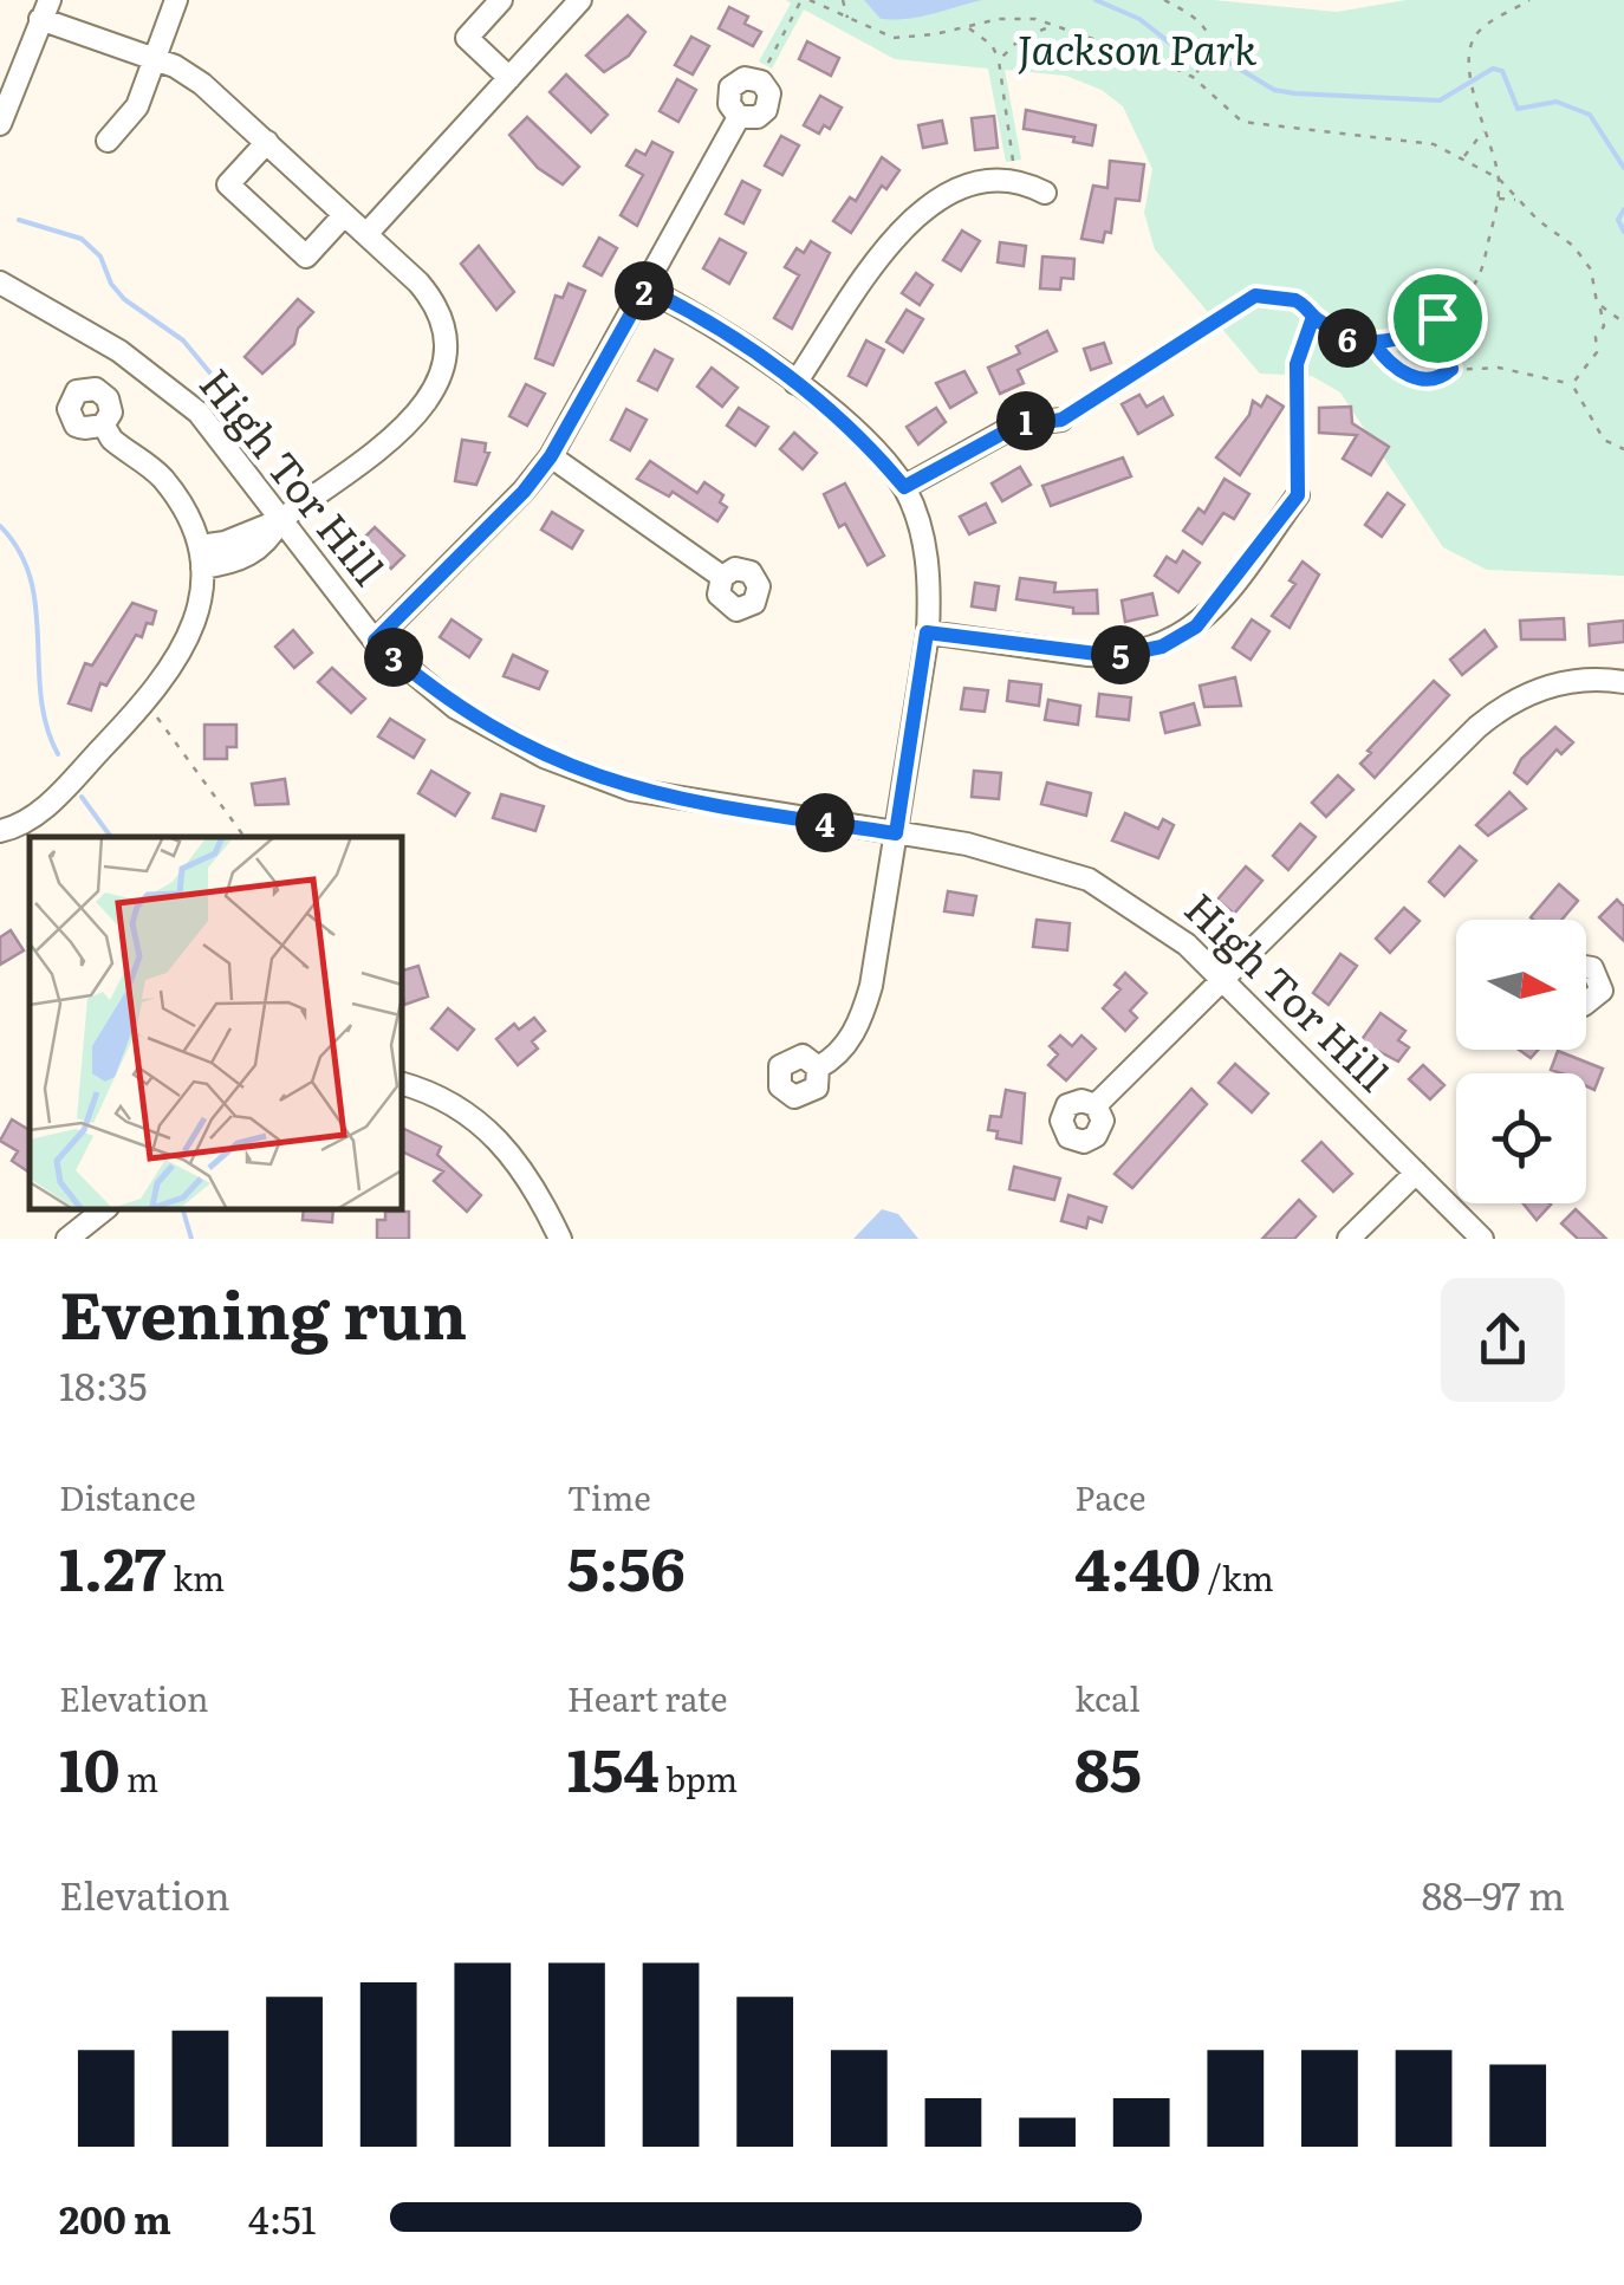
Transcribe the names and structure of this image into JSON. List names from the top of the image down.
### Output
{
  "streets": {
    "street": ["High Tor Hill"]
  },
  "parks": ["Jackson Park"],
  "north": "right",
  "page": {
    "pins": [
      "2",
      "6",
      "1",
      "5",
      "3",
      "4"
    ],
    "heading": ["Evening run", "18:35"],
    "stats": [
      ["Distance", "1.27 km"],
      ["Time", "5:56"],
      ["Pace", "4:40 /km"],
      ["Elevation", "10 m"],
      ["Heart rate", "154 bpm"],
      ["kcal", "85"]
    ],
    "chart": ["Elevation", "88–97 m"],
    "list": [
      {
        "name": "200 m",
        "note": "4:51"
      }
    ]
  }
}
